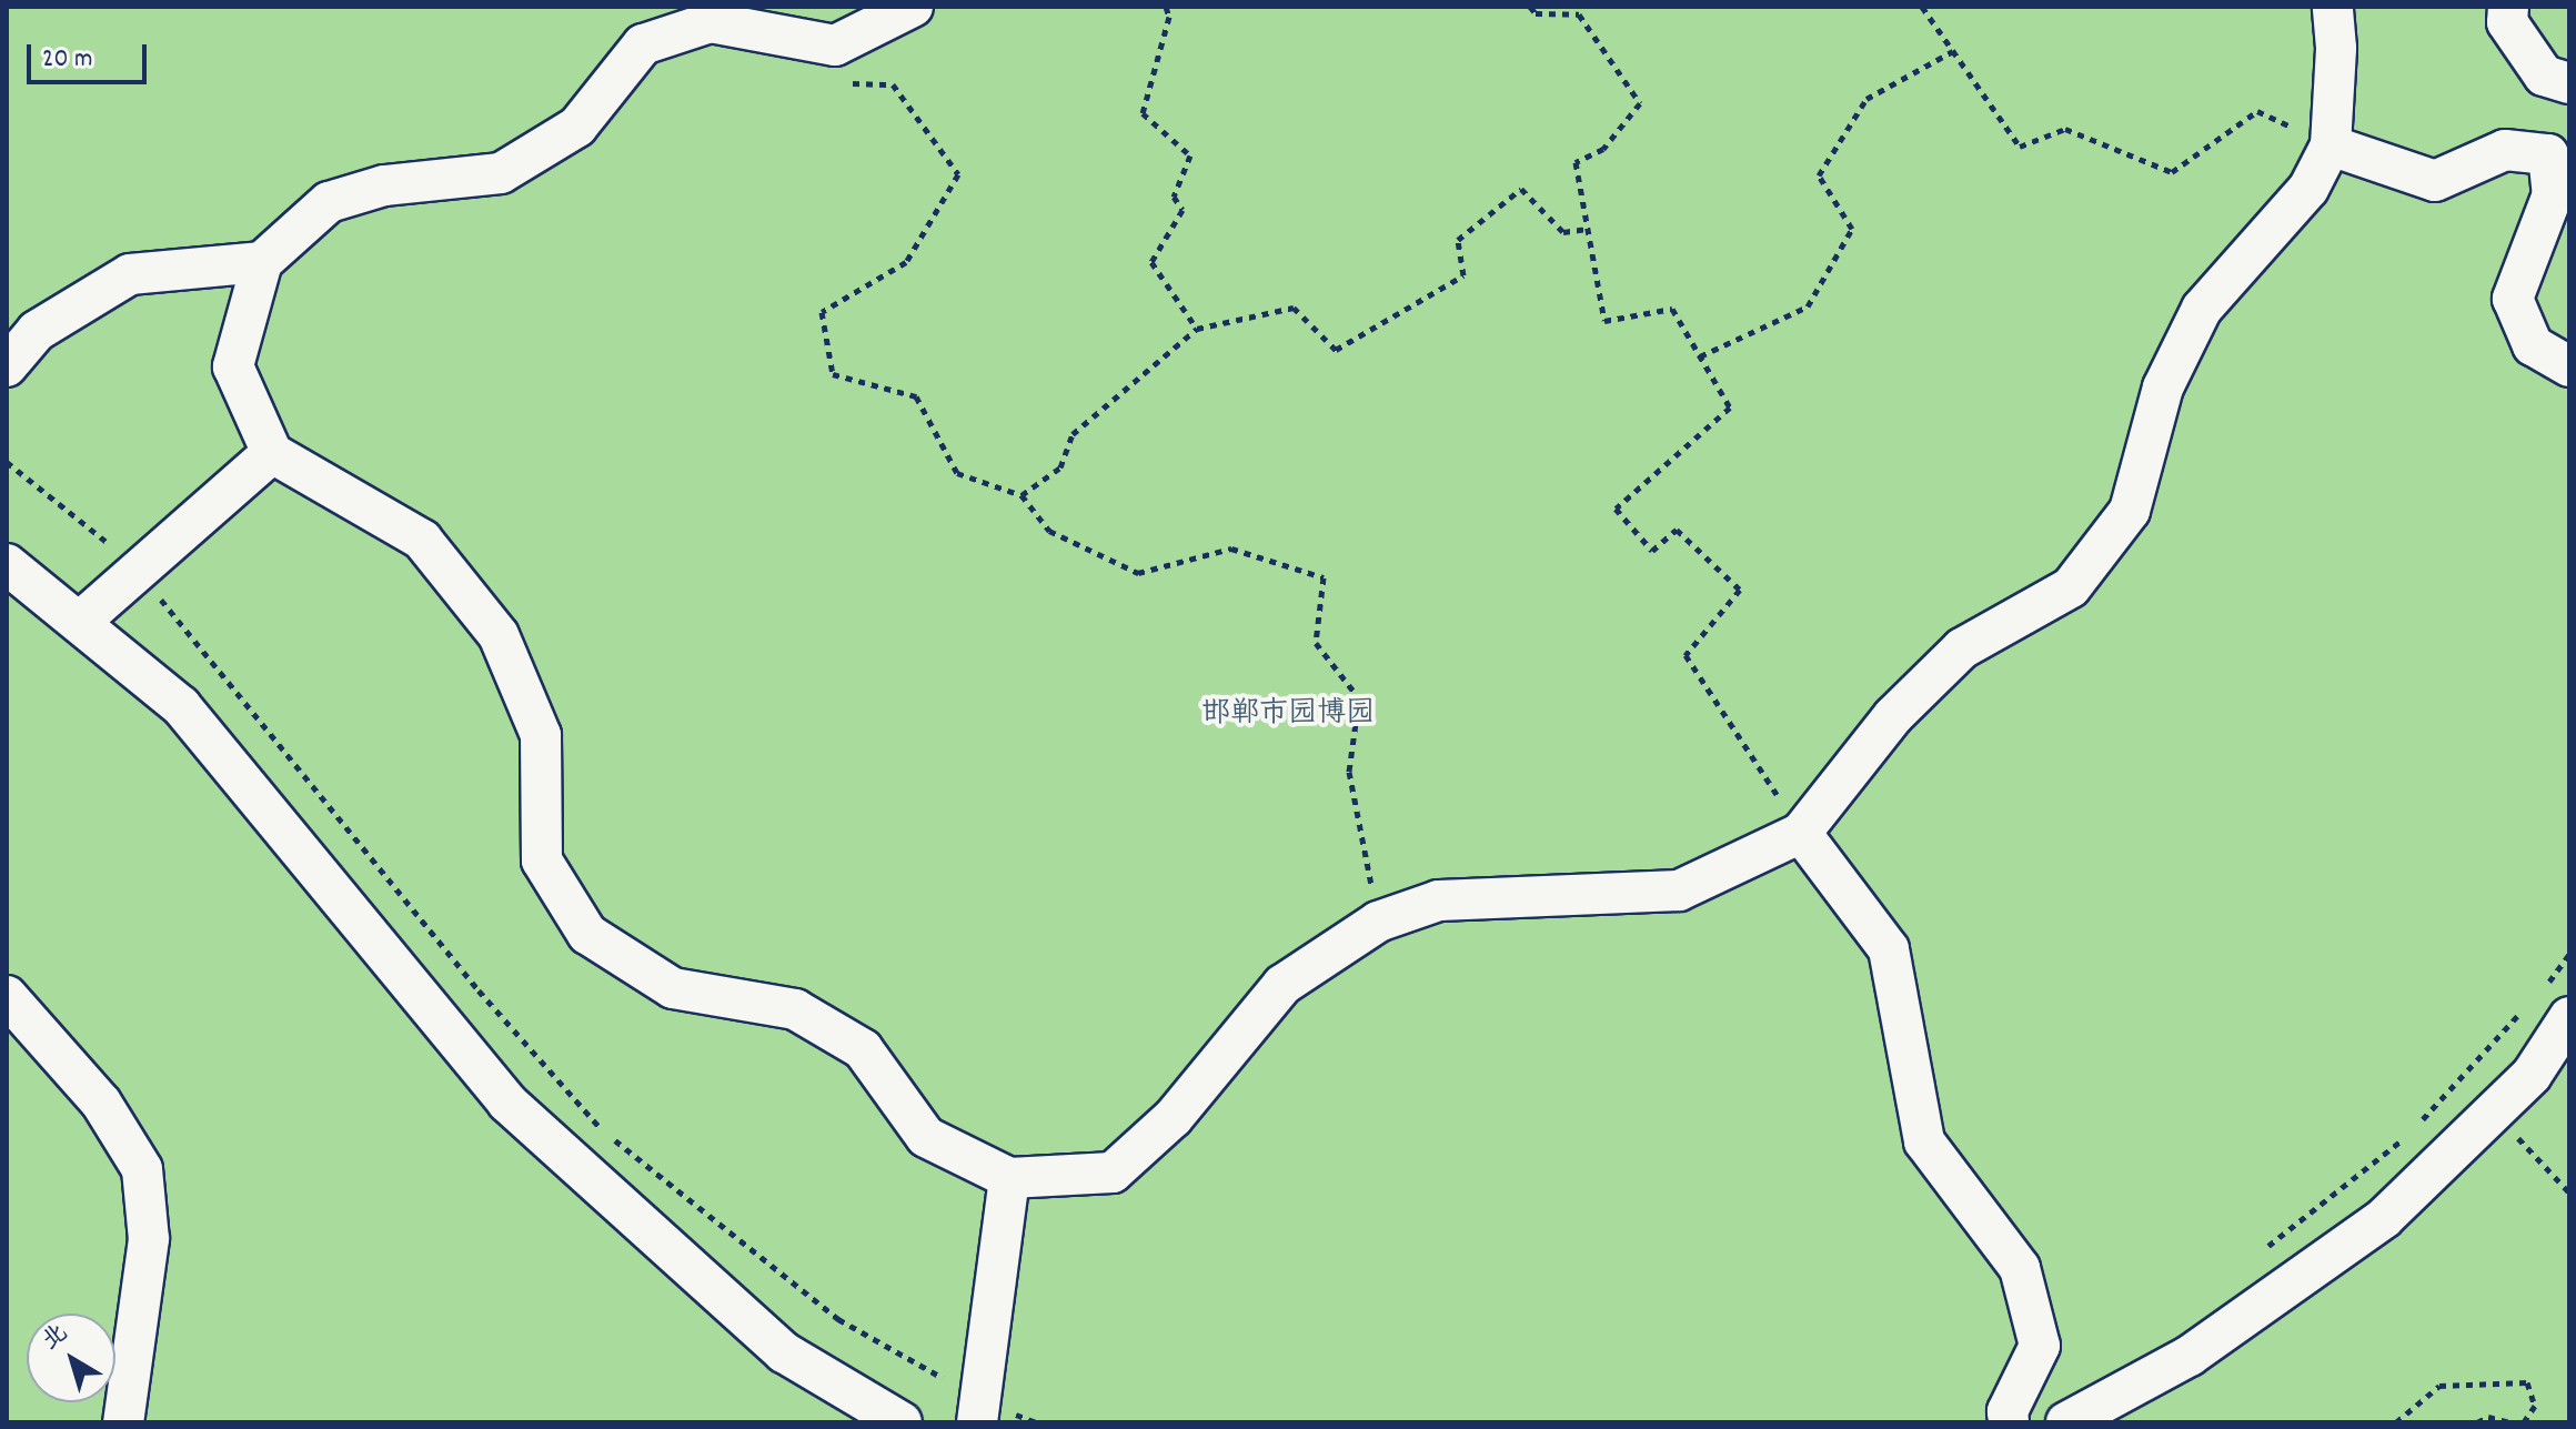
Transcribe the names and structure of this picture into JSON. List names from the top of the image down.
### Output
{
  "parks": ["邯郸市园博园"],
  "scale_bar": "20 m",
  "north": "top left"
}
